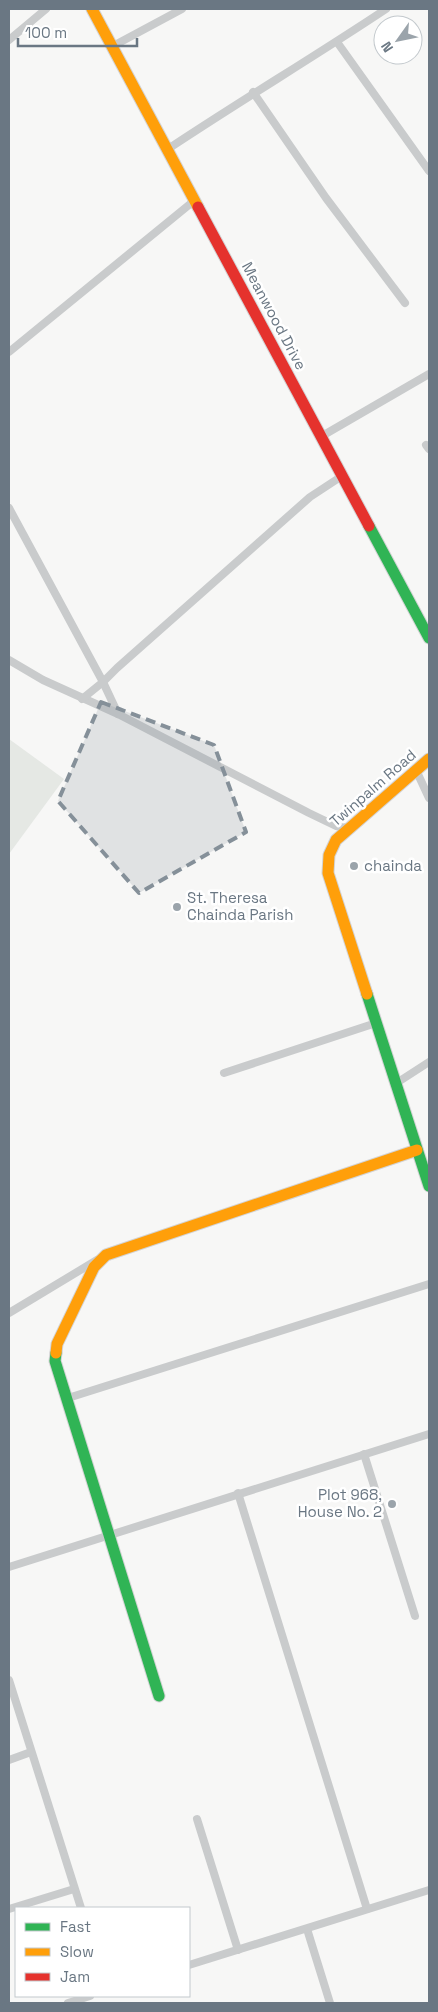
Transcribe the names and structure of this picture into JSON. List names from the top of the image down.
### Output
{
  "streets": {
    "street": ["Meanwood Drive", "Twinpalm Road"]
  },
  "places": ["chainda", "St. Theresa Chainda Parish", "Plot 968, House No. 2"],
  "legend": ["Fast", "Slow", "Jam"],
  "scale_bar": "100 m",
  "north": "bottom left"
}
